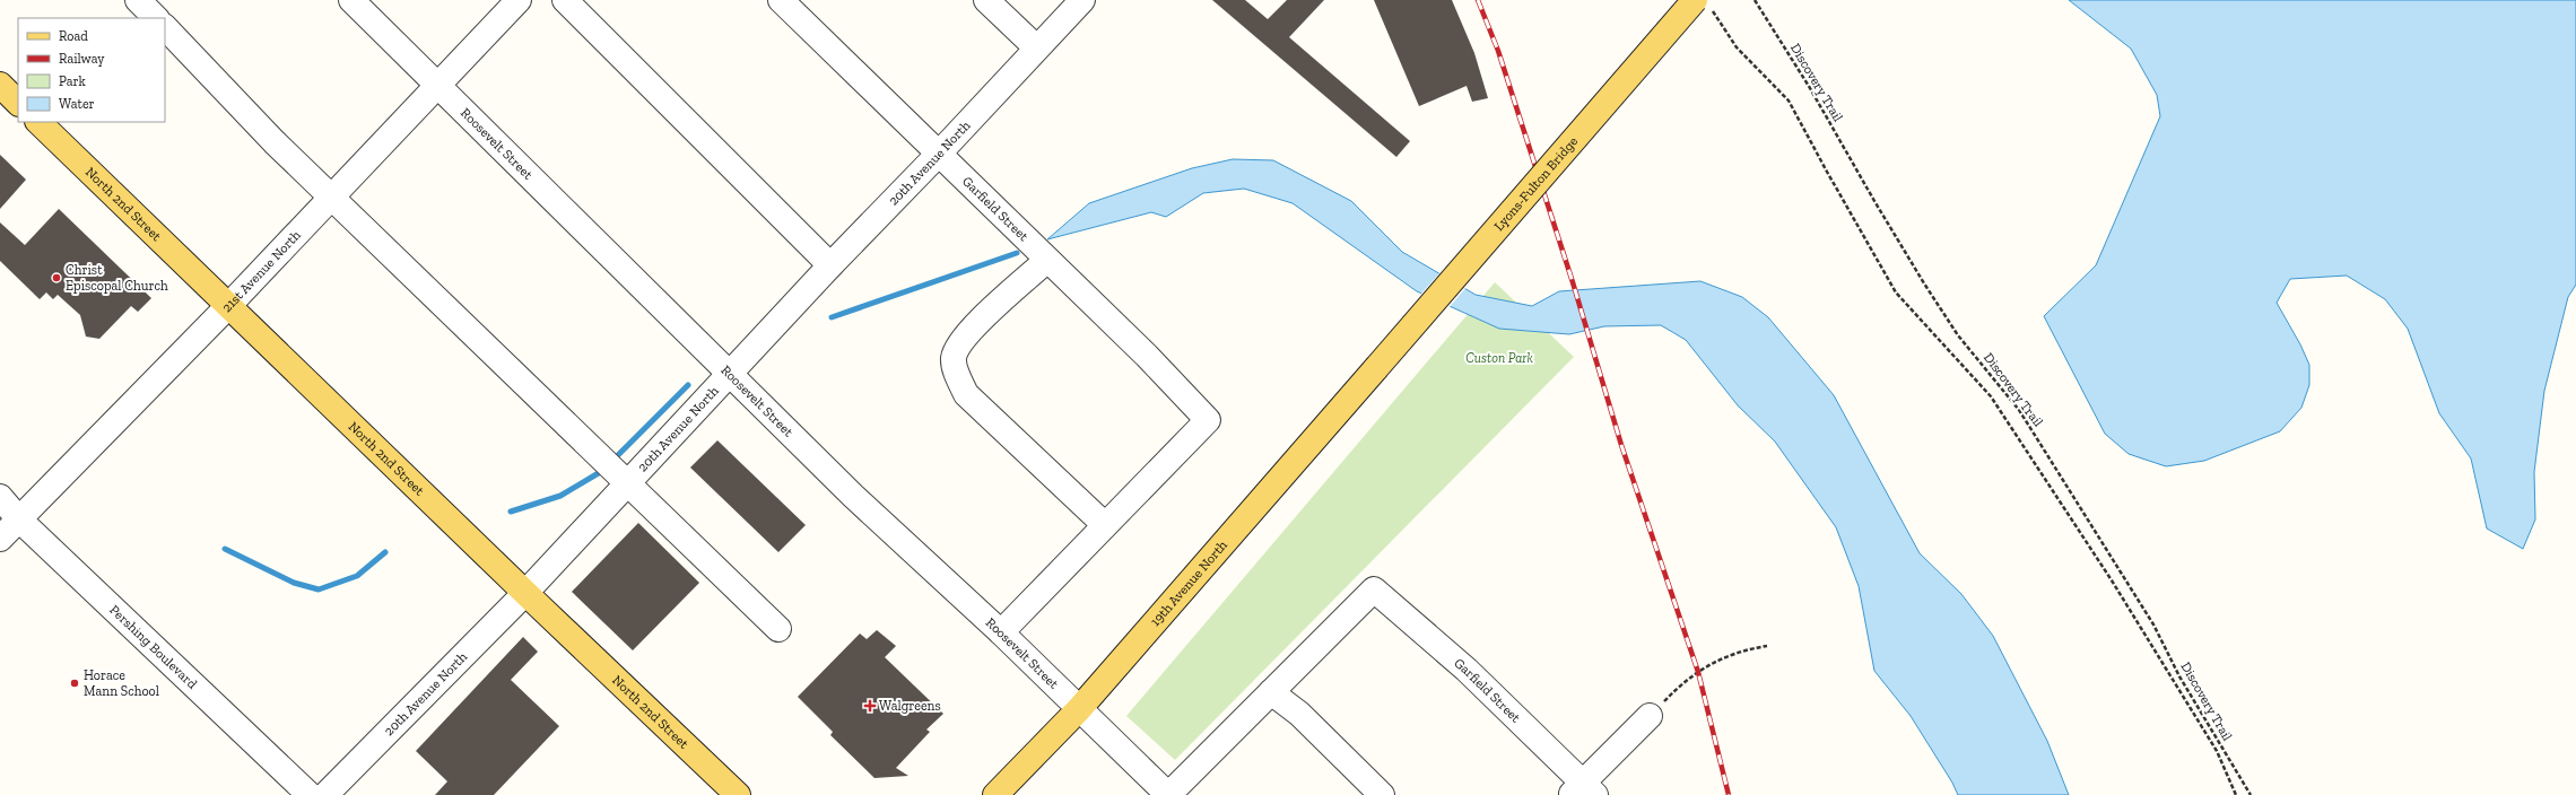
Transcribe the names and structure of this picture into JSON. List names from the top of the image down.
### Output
{
  "streets": {
    "main road": ["Lyons-Fulton Bridge", "North 2nd Street", "19th Avenue North"],
    "street": [
      "Roosevelt Street",
      "20th Avenue North",
      "Garfield Street",
      "21st Avenue North",
      "Pershing Boulevard"
    ],
    "path": ["Discovery Trail"]
  },
  "crossings": [
    ["Roosevelt Street", "20th Avenue North"],
    ["Roosevelt Street", "21st Avenue North"],
    ["Roosevelt Street", "19th Avenue North"],
    ["20th Avenue North", "North 2nd Street"],
    ["20th Avenue North", "Garfield Street"],
    ["Lyons-Fulton Bridge", "19th Avenue North"],
    ["North 2nd Street", "21st Avenue North"],
    ["21st Avenue North", "Pershing Boulevard"]
  ],
  "parks": ["Custon Park"],
  "places": {
    "other": ["Christ Episcopal Church", "Horace Mann School"],
    "health": ["Walgreens"]
  },
  "legend": [
    "Road",
    "Railway",
    "Park",
    "Water"
  ]
}
